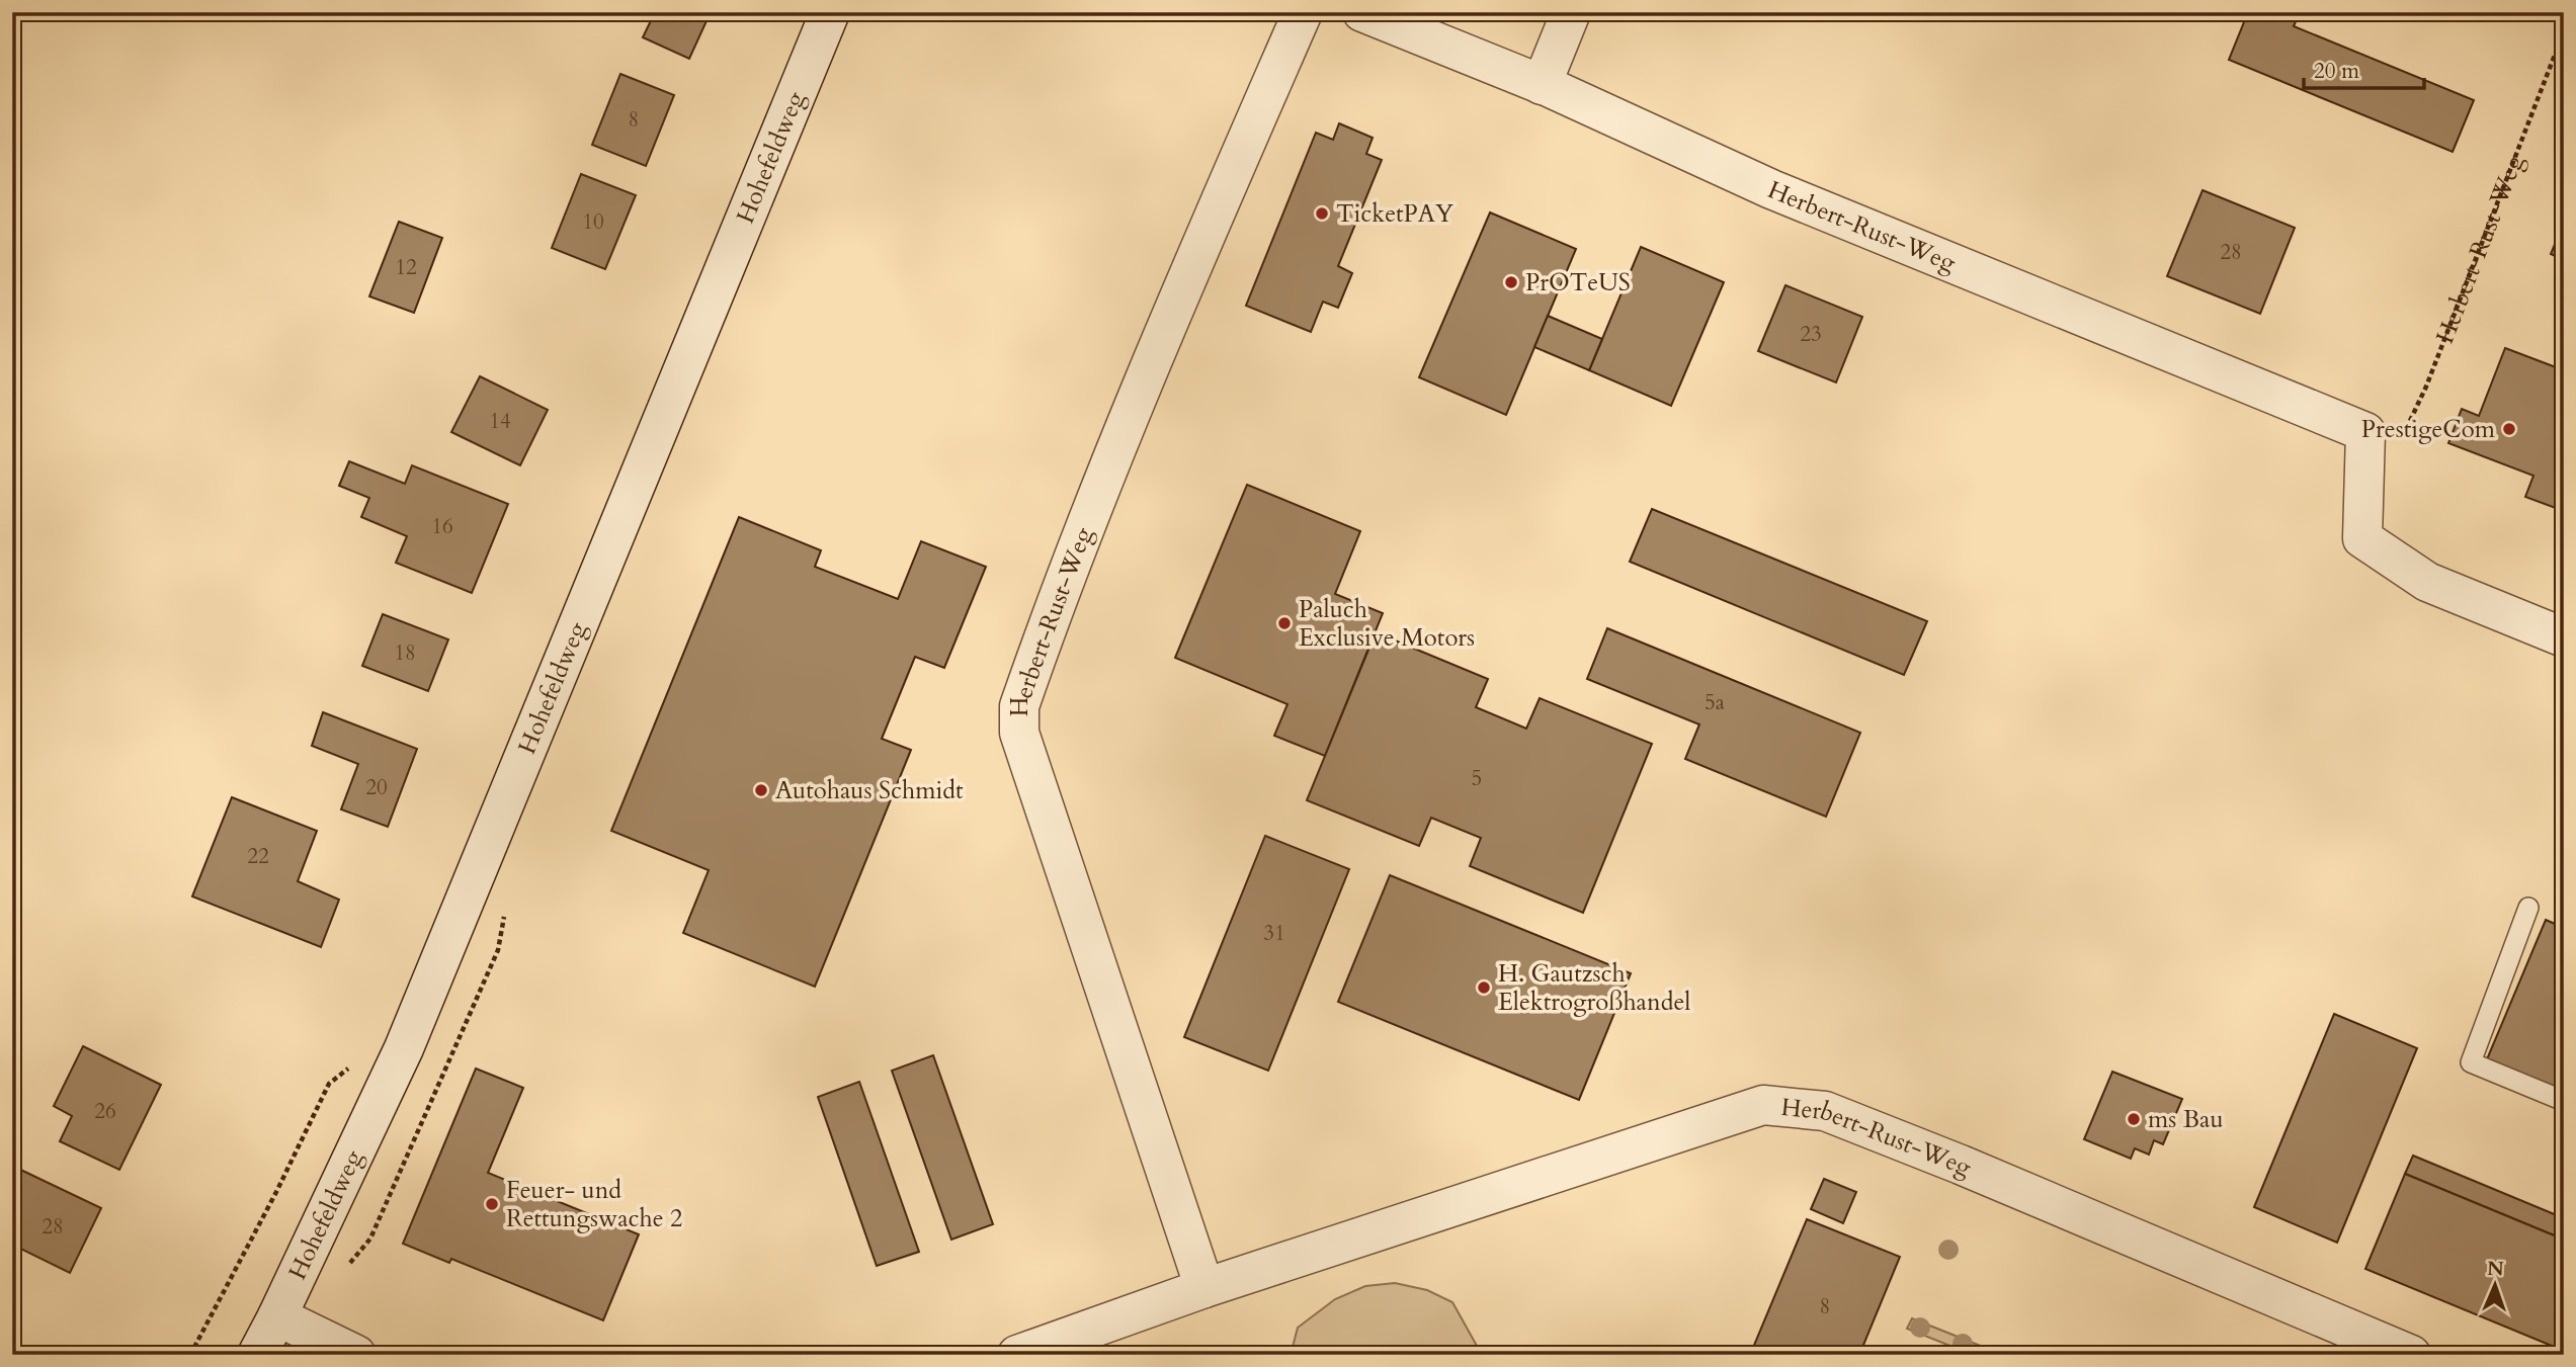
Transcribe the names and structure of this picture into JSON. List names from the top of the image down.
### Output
{
  "streets": {
    "street": ["Hohefeldweg", "Herbert-Rust-Weg"]
  },
  "places": [
    "TicketPAY",
    "PrOTeUS",
    "PrestigeCom",
    "Paluch Exclusive Motors",
    "Autohaus Schmidt",
    "H. Gautzsch Elektrogroßhandel",
    "ms Bau",
    "Feuer- und Rettungswache 2"
  ],
  "house_numbers": [
    "8",
    "10",
    "28",
    "12",
    "23",
    "14",
    "16",
    "18",
    "5a",
    "5",
    "20",
    "22",
    "31",
    "26",
    "28",
    "8"
  ],
  "scale_bar": "20 m",
  "north": "top"
}
